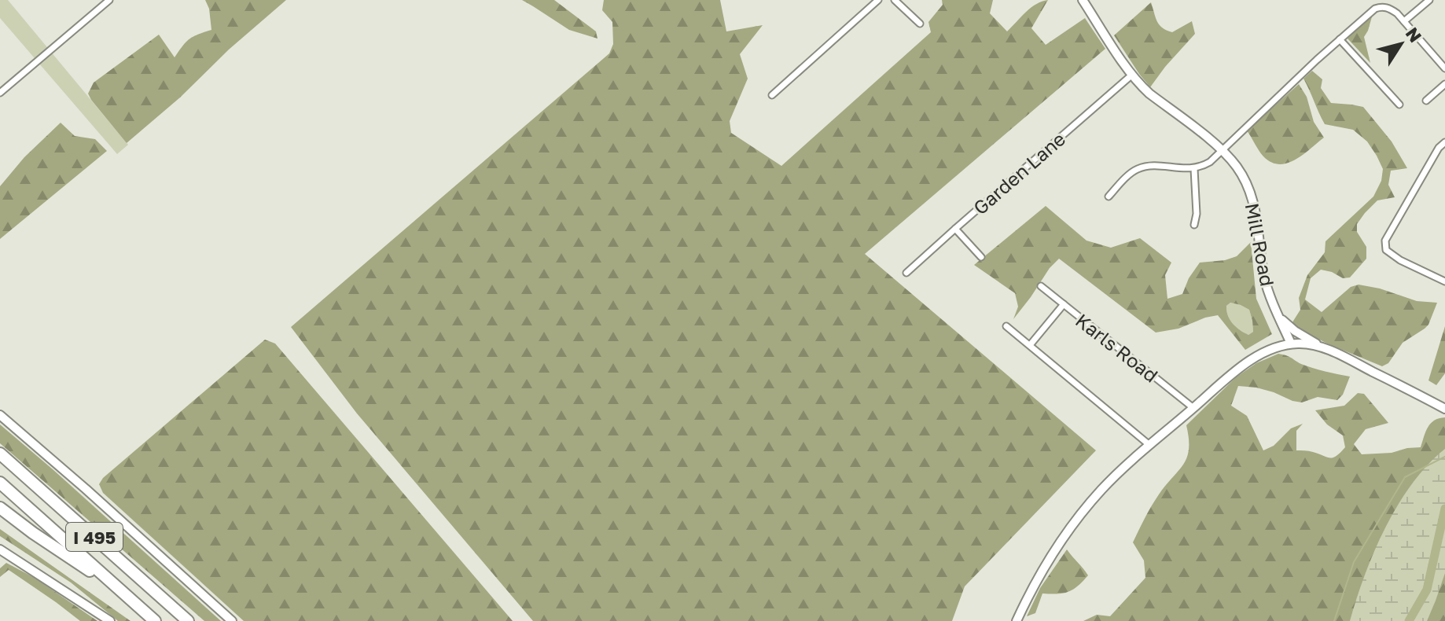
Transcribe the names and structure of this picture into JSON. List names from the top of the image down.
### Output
{
  "streets": {
    "highway": ["I 495"],
    "main road": ["Mill Road"],
    "street": ["Garden Lane", "Karls Road"]
  },
  "crossings": [
    ["Garden Lane", "Mill Road"]
  ],
  "north": "top right"
}
